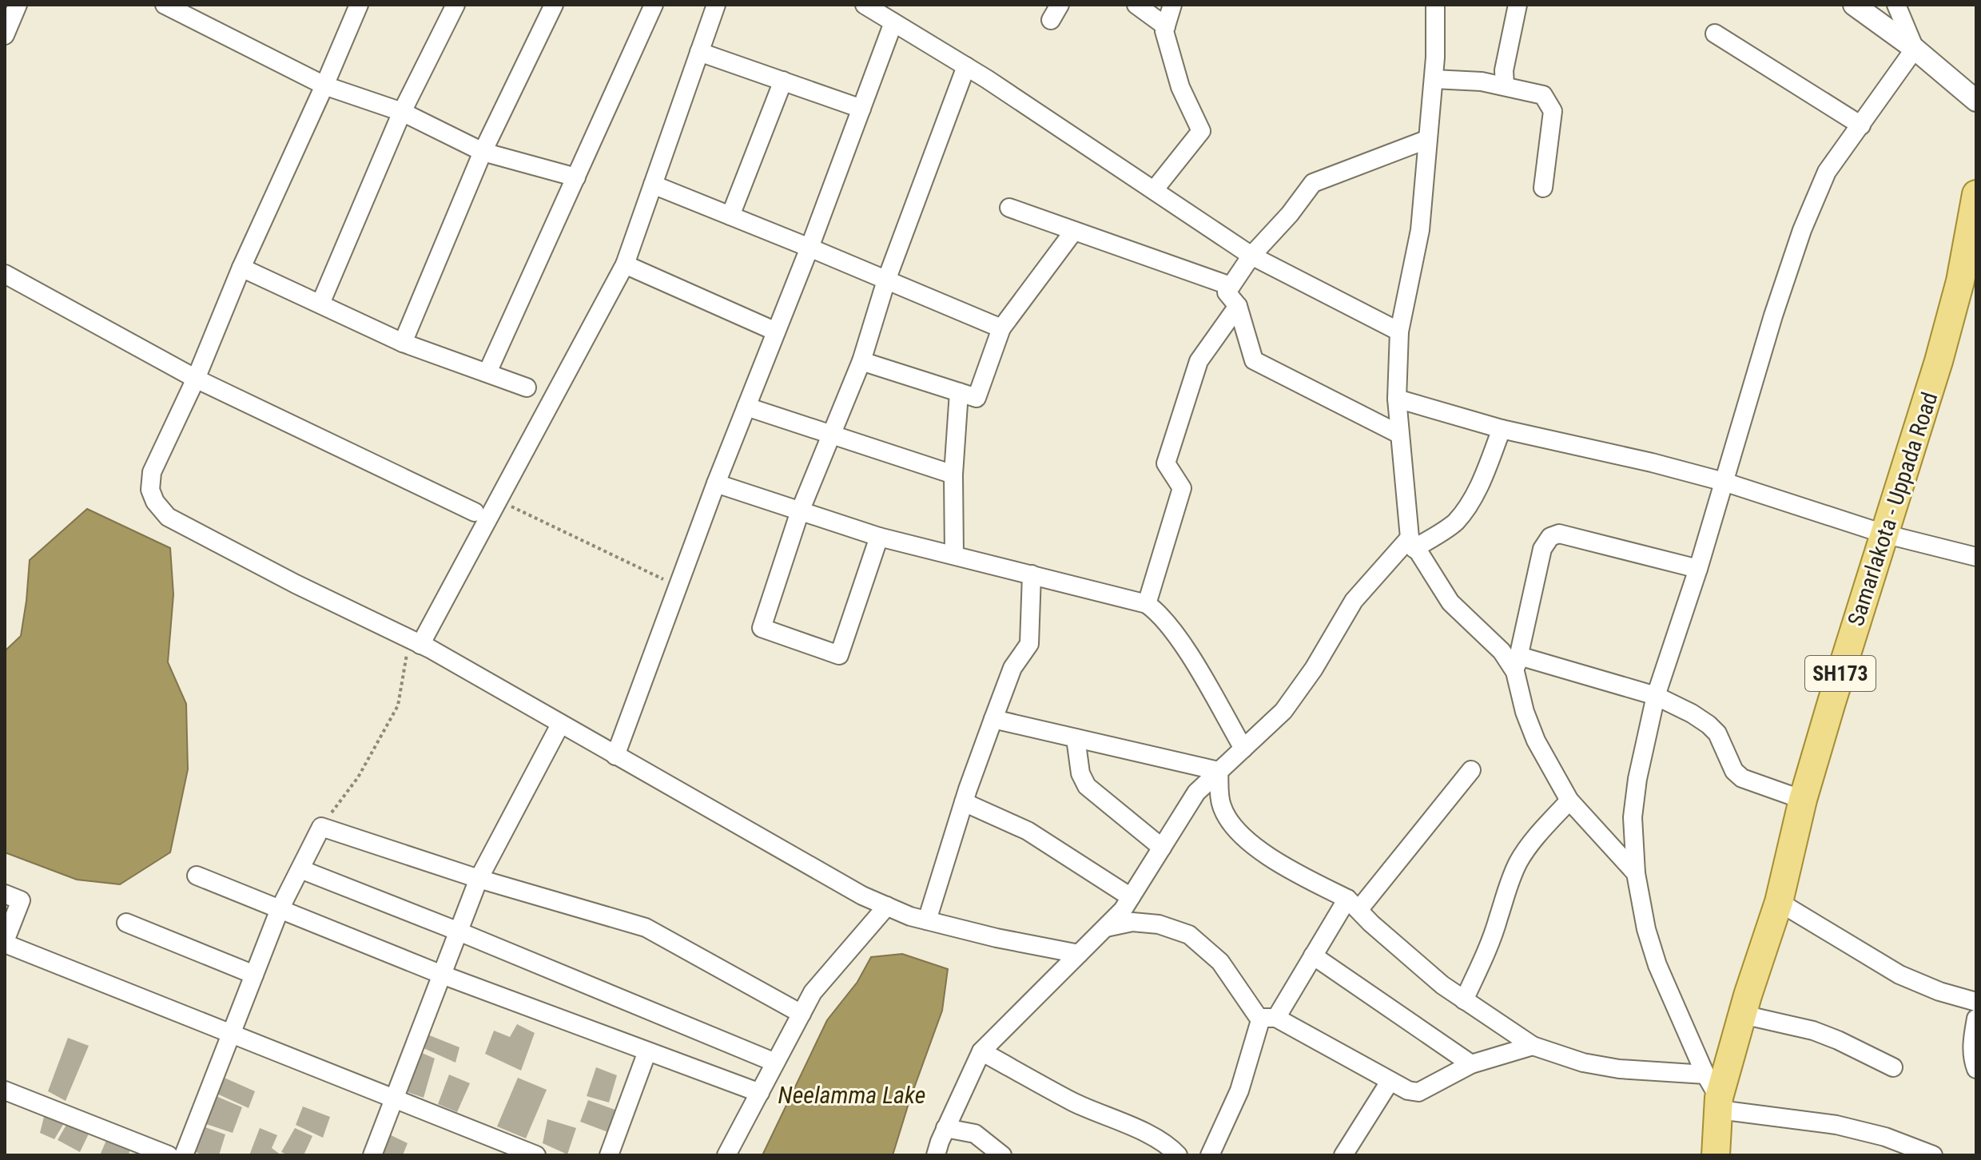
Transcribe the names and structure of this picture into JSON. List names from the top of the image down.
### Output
{
  "streets": {
    "main road": ["Samarlakota - Uppada Road", "SH173"]
  },
  "water": ["Neelamma Lake"]
}
